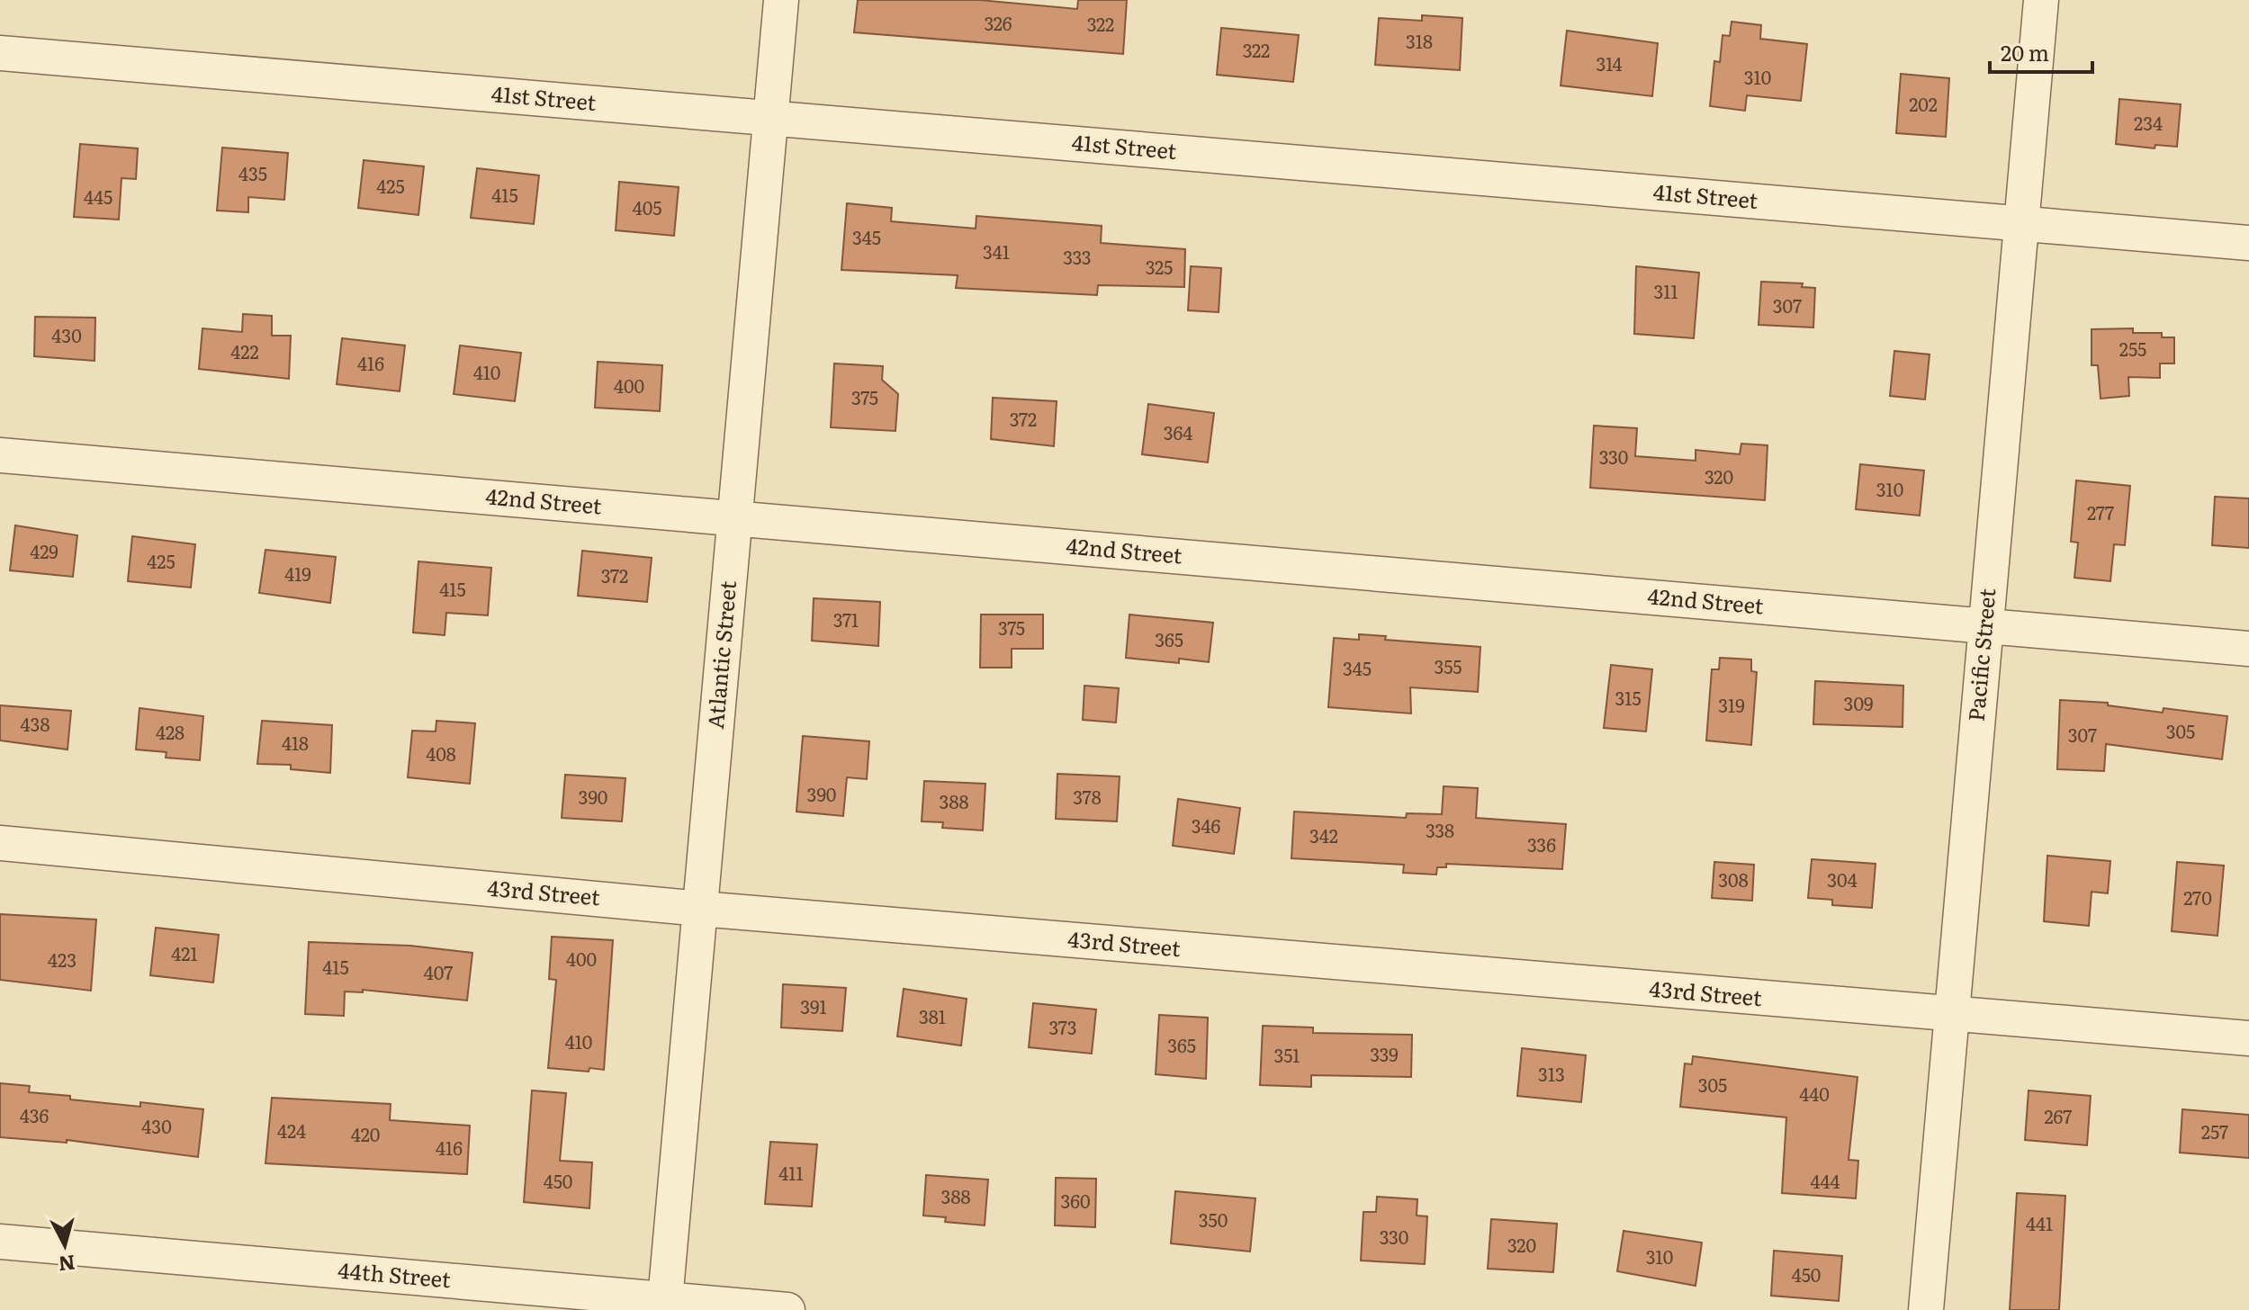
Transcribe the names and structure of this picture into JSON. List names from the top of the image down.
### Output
{
  "streets": {
    "street": [
      "41st Street",
      "42nd Street",
      "Atlantic Street",
      "Pacific Street",
      "43rd Street",
      "44th Street"
    ]
  },
  "crossings": [
    ["41st Street", "Atlantic Street"],
    ["41st Street", "Pacific Street"],
    ["42nd Street", "Atlantic Street"],
    ["42nd Street", "Pacific Street"],
    ["Atlantic Street", "43rd Street"],
    ["Atlantic Street", "44th Street"],
    ["Pacific Street", "43rd Street"]
  ],
  "house_numbers": [
    "326",
    "322",
    "318",
    "322",
    "314",
    "310",
    "202",
    "234",
    "435",
    "425",
    "415",
    "445",
    "405",
    "345",
    "341",
    "333",
    "325",
    "311",
    "307",
    "430",
    "255",
    "422",
    "416",
    "410",
    "400",
    "375",
    "372",
    "364",
    "330",
    "320",
    "310",
    "277",
    "429",
    "425",
    "419",
    "372",
    "415",
    "371",
    "375",
    "365",
    "355",
    "345",
    "315",
    "309",
    "319",
    "438",
    "305",
    "428",
    "307",
    "418",
    "408",
    "390",
    "390",
    "378",
    "388",
    "346",
    "338",
    "342",
    "336",
    "308",
    "304",
    "270",
    "421",
    "400",
    "423",
    "415",
    "407",
    "391",
    "381",
    "373",
    "410",
    "365",
    "339",
    "351",
    "313",
    "305",
    "440",
    "436",
    "267",
    "430",
    "424",
    "257",
    "420",
    "416",
    "411",
    "450",
    "444",
    "388",
    "360",
    "350",
    "441",
    "330",
    "320",
    "310",
    "450"
  ],
  "scale_bar": "20 m",
  "north": "bottom"
}
